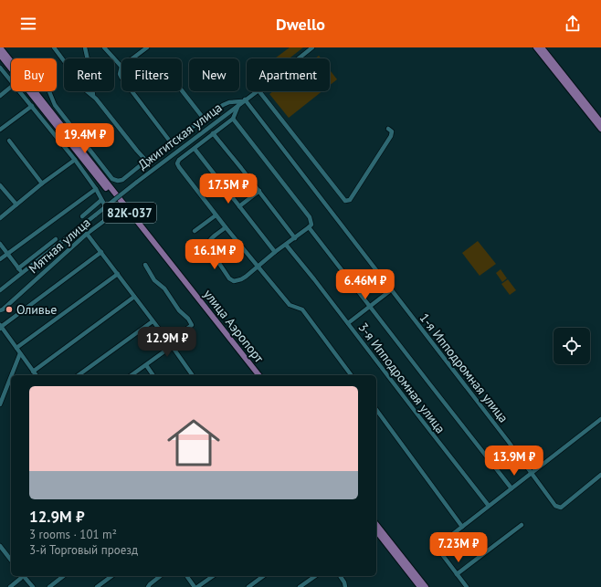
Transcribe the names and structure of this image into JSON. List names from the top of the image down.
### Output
{
  "streets": {
    "main road": ["82К-037", "улица Аэропорт"],
    "street": [
      "Джигитская улица",
      "Мятная улица",
      "1-я Ипподромная улица",
      "3-я Ипподромная улица"
    ]
  },
  "crossings": [
    ["Джигитская улица", "1-я Ипподромная улица"]
  ],
  "places": ["Оливье"],
  "page": {
    "header": "Dwello",
    "chip": [
      "Buy",
      "Rent",
      "Filters",
      "New",
      "Apartment"
    ],
    "price": [
      "19.4M ₽",
      "17.5M ₽",
      "16.1M ₽",
      "6.46M ₽",
      "12.9M ₽",
      "13.9M ₽",
      "7.23M ₽"
    ],
    "list": [
      {
        "name": "12.9M ₽",
        "note": "3 rooms · 101 m² · 3-й Торговый проезд"
      }
    ]
  }
}
